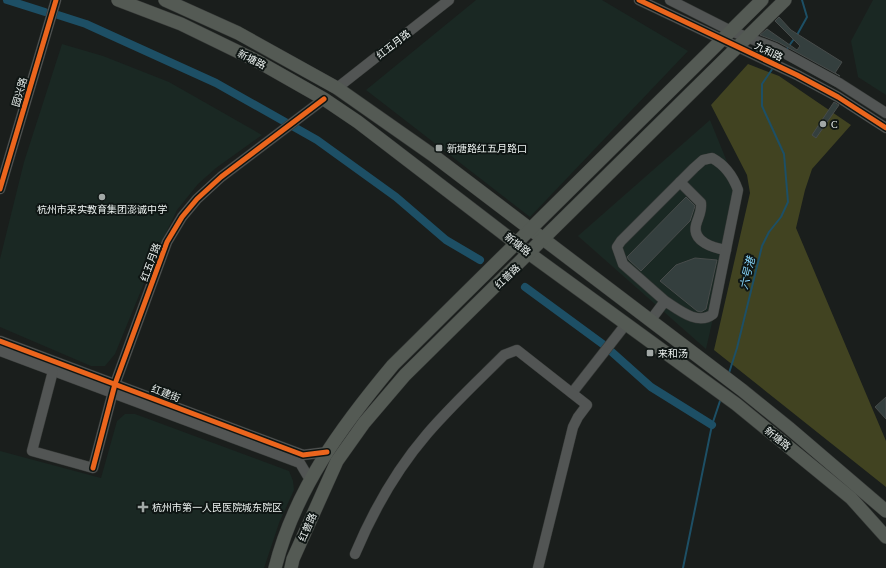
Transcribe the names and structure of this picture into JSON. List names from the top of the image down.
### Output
{
  "streets": {
    "main road": ["新塘路", "红普路"],
    "street": [
      "红五月路",
      "九和路",
      "园兴路",
      "红建街"
    ]
  },
  "crossings": [
    ["红五月路", "新塘路"],
    ["红五月路", "红建街"],
    ["九和路", "红普路"],
    ["新塘路", "红普路"],
    ["红普路", "红建街"]
  ],
  "water": ["六号港"],
  "places": {
    "other": ["C", "杭州市采实教育集团澎诚中学"],
    "transit": ["新塘路红五月路口", "来和汤"],
    "health": ["杭州市第一人民医院城东院区"]
  }
}
